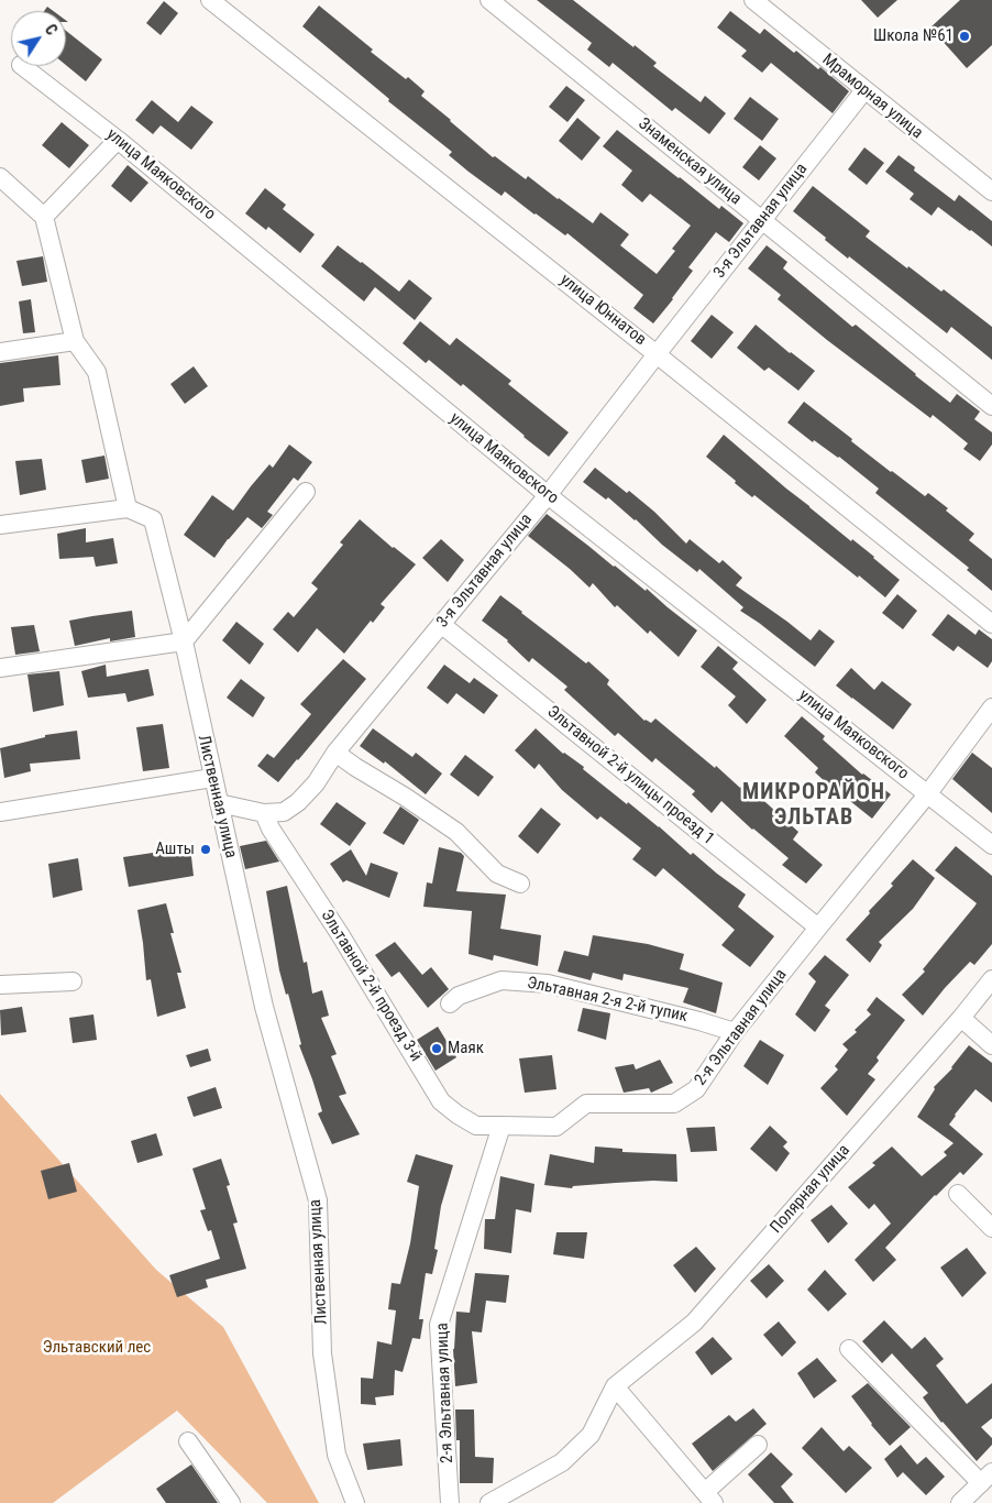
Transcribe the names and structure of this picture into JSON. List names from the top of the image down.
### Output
{
  "streets": {
    "street": [
      "Мраморная улица",
      "Знаменская улица",
      "улица Маяковского",
      "3-я Эльтавная улица",
      "улица Юннатов",
      "Эльтавной 2-й улицы проезд 1",
      "Лиственная улица",
      "Эльтавной 2-й проезд 3-й",
      "Эльтавная 2-я 2-й тупик",
      "2-я Эльтавная улица",
      "Полярная улица"
    ]
  },
  "crossings": [
    ["Мраморная улица", "3-я Эльтавная улица"],
    ["Знаменская улица", "3-я Эльтавная улица"],
    ["улица Маяковского", "3-я Эльтавная улица"],
    ["улица Маяковского", "2-я Эльтавная улица"],
    ["3-я Эльтавная улица", "улица Юннатов"],
    ["3-я Эльтавная улица", "Эльтавной 2-й улицы проезд 1"],
    ["3-я Эльтавная улица", "Лиственная улица"],
    ["3-я Эльтавная улица", "Эльтавной 2-й проезд 3-й"],
    ["Эльтавной 2-й улицы проезд 1", "2-я Эльтавная улица"],
    ["Эльтавной 2-й проезд 3-й", "2-я Эльтавная улица"],
    ["Эльтавная 2-я 2-й тупик", "2-я Эльтавная улица"]
  ],
  "districts": ["МИКРОРАЙОН ЭЛЬТАВ"],
  "parks": ["Эльтавский лес"],
  "places": ["Школа №61", "Ашты", "Маяк"],
  "north": "top right"
}
